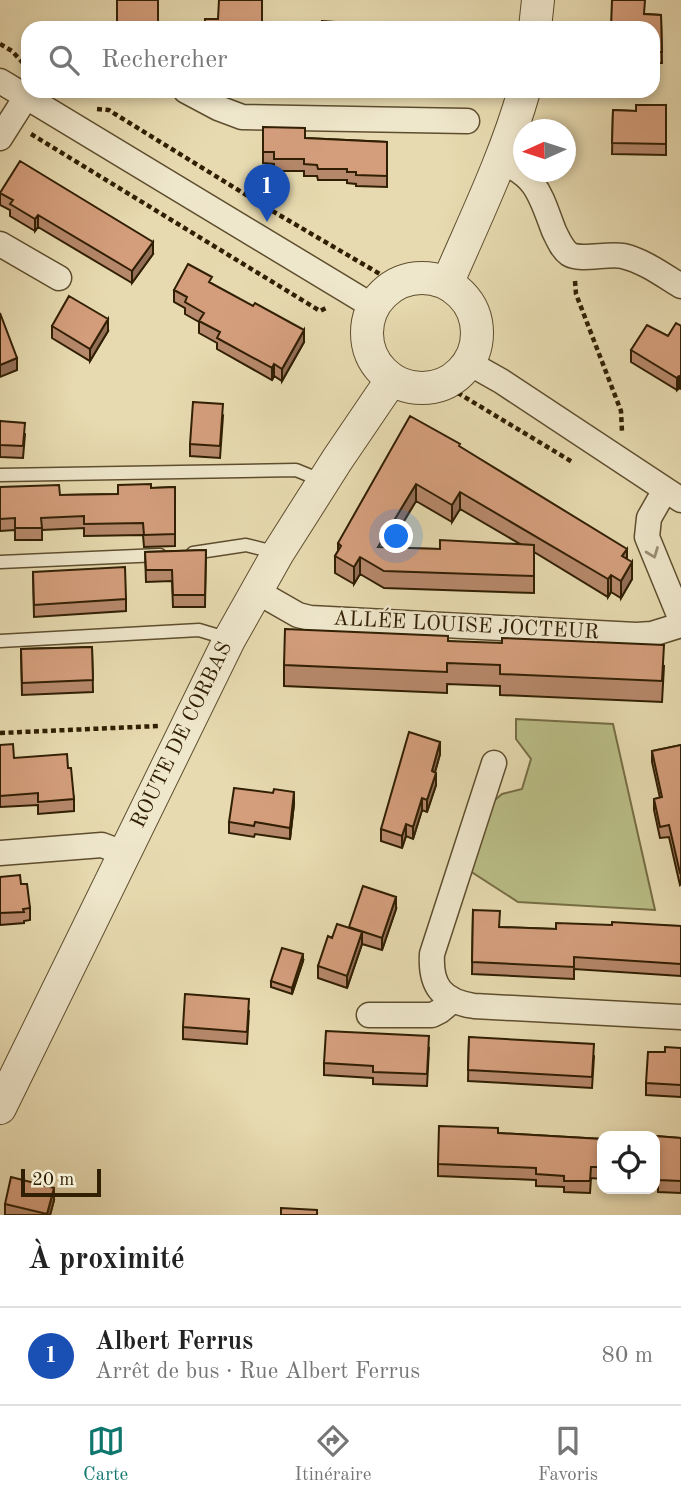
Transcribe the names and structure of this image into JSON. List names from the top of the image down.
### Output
{
  "streets": {
    "street": ["ALLÉE LOUISE JOCTEUR", "ROUTE DE CORBAS"]
  },
  "crossings": [
    ["ALLÉE LOUISE JOCTEUR", "ROUTE DE CORBAS"]
  ],
  "scale_bar": "20 m",
  "north": "left",
  "page": {
    "search": "Rechercher",
    "pins": "1",
    "scale": "20 m",
    "heading": "À proximité",
    "list": [
      {
        "mark": "1",
        "name": "Albert Ferrus",
        "note": "Arrêt de bus · Rue Albert Ferrus",
        "value": "80 m"
      }
    ],
    "nav": ["Carte", "Itinéraire", "Favoris"]
  }
}
